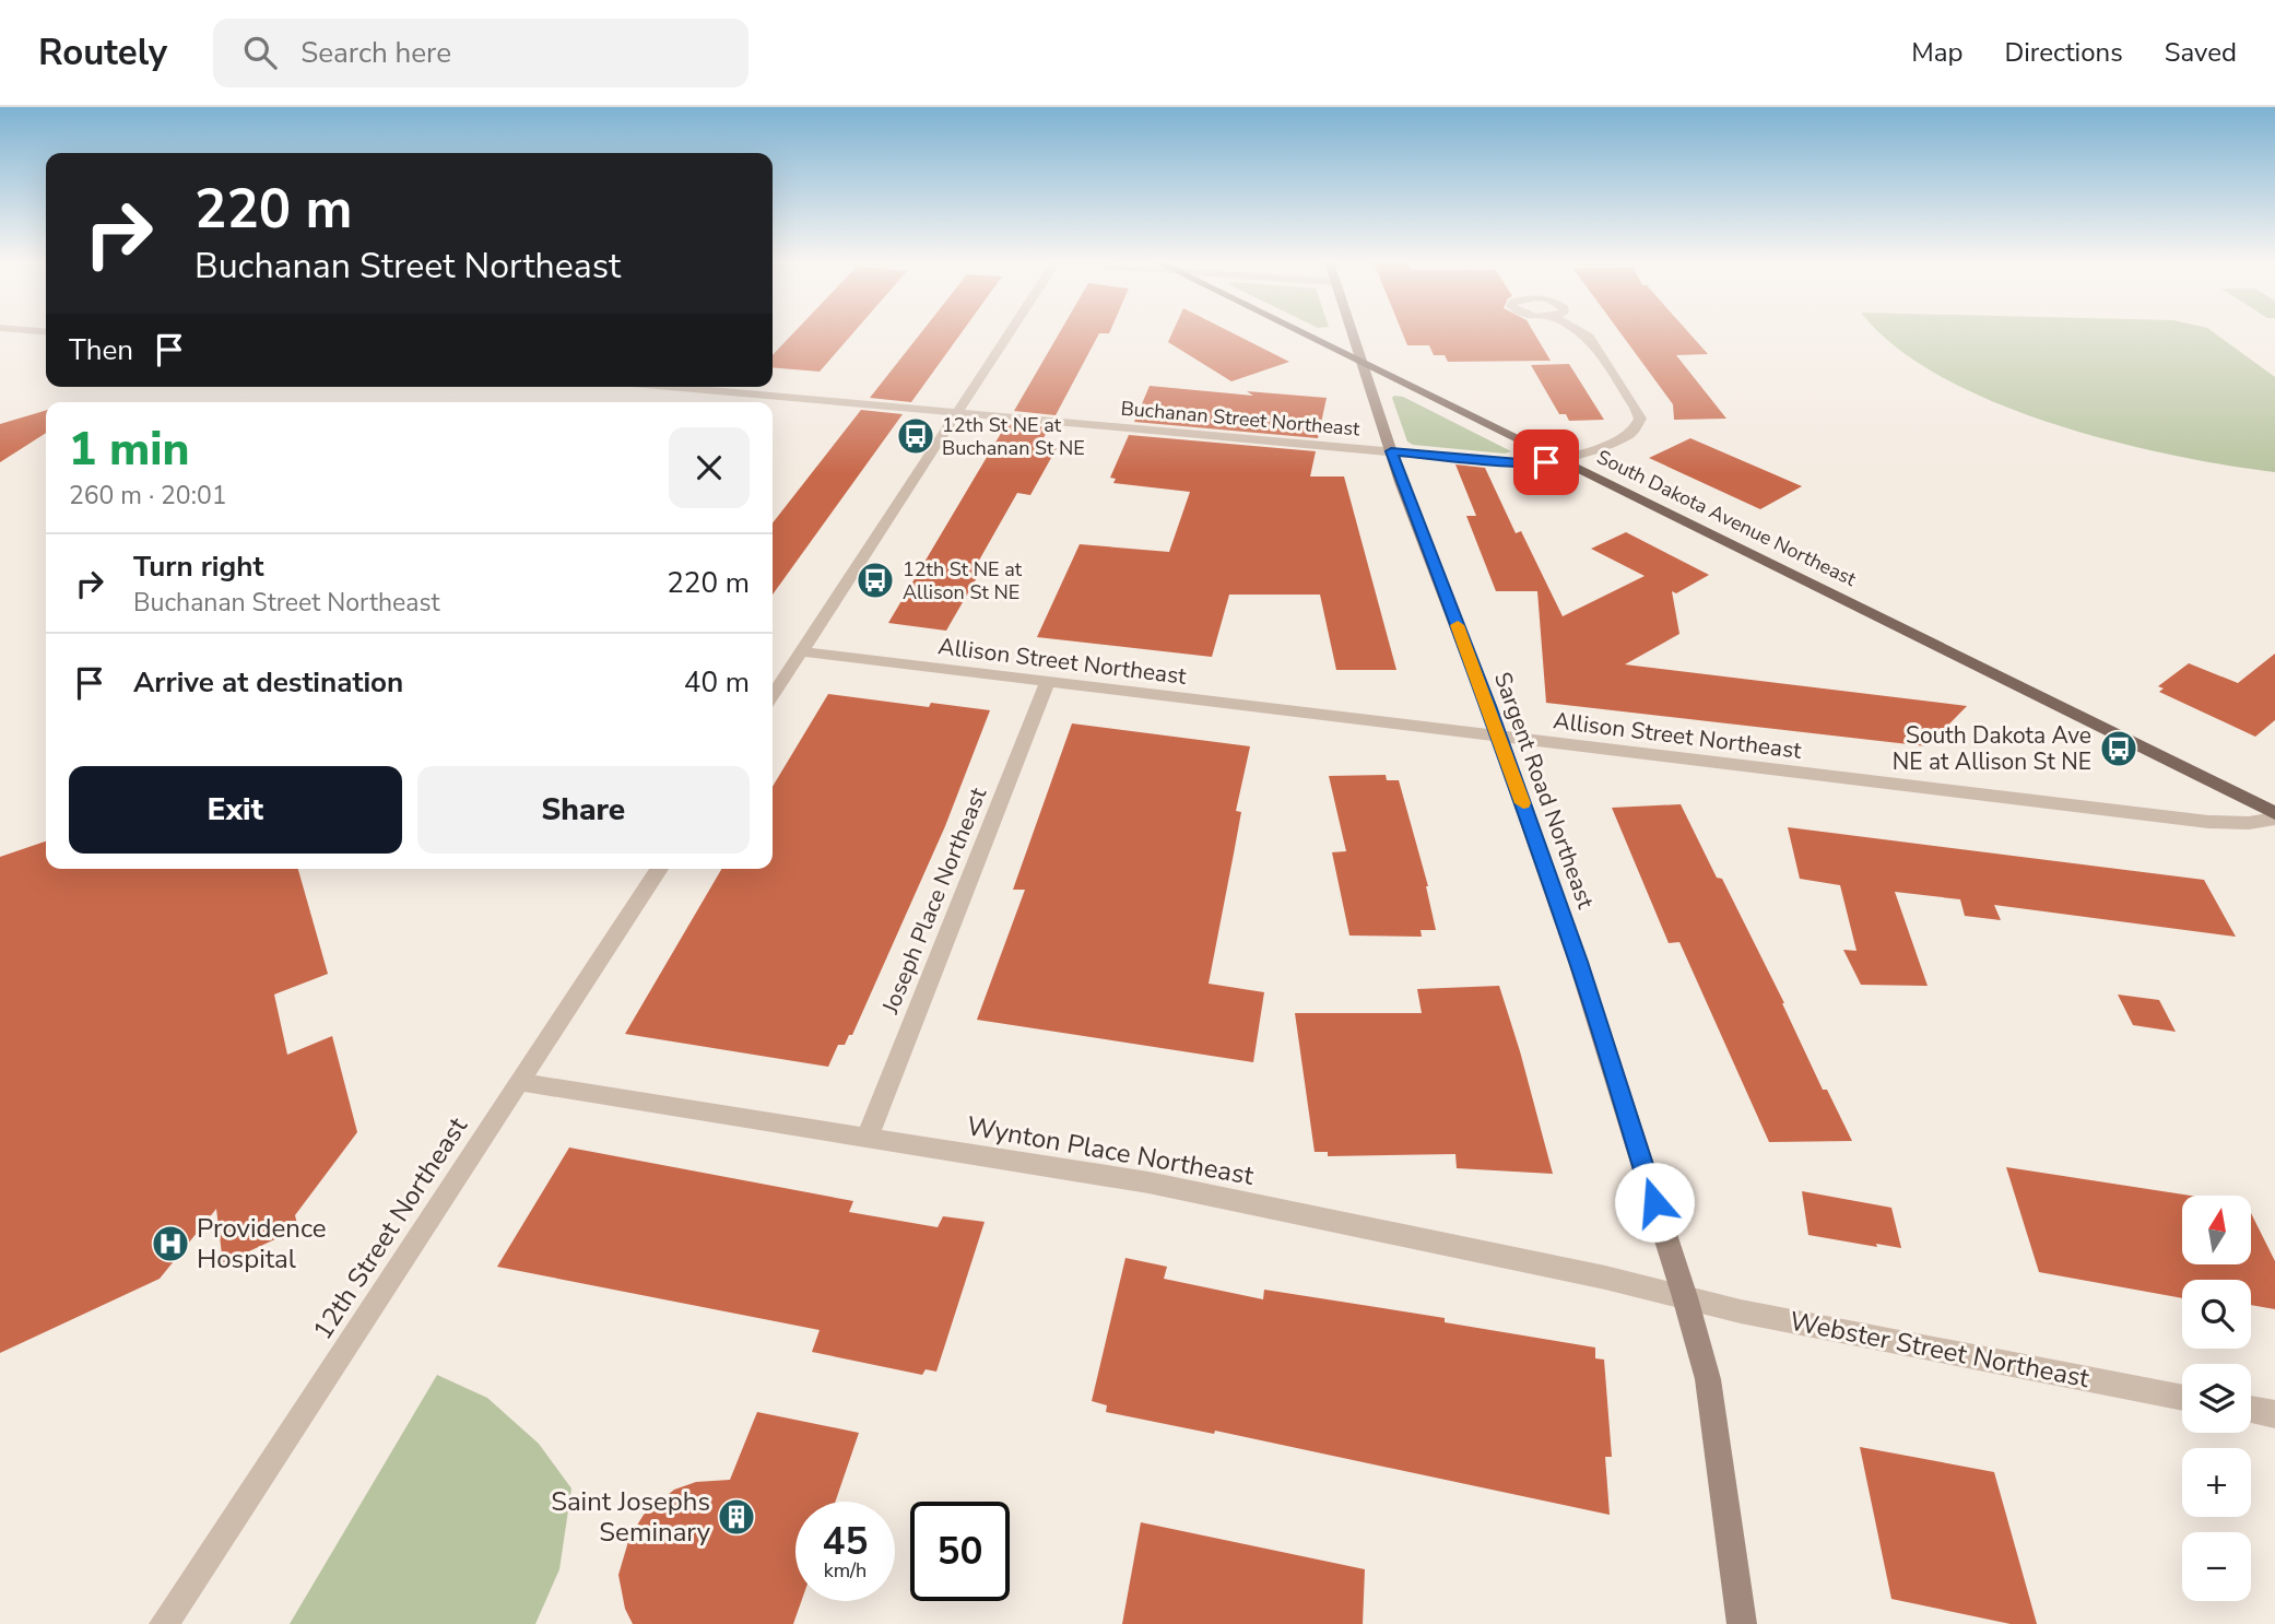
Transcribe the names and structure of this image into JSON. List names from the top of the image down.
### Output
{
  "streets": {
    "main road": ["South Dakota Avenue Northeast", "Sargent Road Northeast"],
    "street": [
      "Buchanan Street Northeast",
      "Allison Street Northeast",
      "Joseph Place Northeast",
      "Wynton Place Northeast",
      "12th Street Northeast",
      "Webster Street Northeast"
    ]
  },
  "crossings": [
    ["Buchanan Street Northeast", "South Dakota Avenue Northeast"],
    ["Buchanan Street Northeast", "Sargent Road Northeast"],
    ["South Dakota Avenue Northeast", "Allison Street Northeast"],
    ["South Dakota Avenue Northeast", "Sargent Road Northeast"],
    ["Allison Street Northeast", "Sargent Road Northeast"],
    ["Allison Street Northeast", "Joseph Place Northeast"],
    ["Sargent Road Northeast", "Wynton Place Northeast"],
    ["Sargent Road Northeast", "Webster Street Northeast"],
    ["Joseph Place Northeast", "Wynton Place Northeast"],
    ["Wynton Place Northeast", "12th Street Northeast"],
    ["Wynton Place Northeast", "Webster Street Northeast"]
  ],
  "places": {
    "bus stop": ["12th St NE at Buchanan St NE", "12th St NE at Allison St NE", "South Dakota Ave NE at Allison St NE"],
    "hospital": ["Providence Hospital"],
    "building": ["Saint Josephs Seminary"]
  },
  "north": "top",
  "page": {
    "header": "Routely",
    "search": "Search here",
    "nav": ["Map", "Directions", "Saved"],
    "turn": ["220 m", "Buchanan Street Northeast"],
    "then": "Then",
    "heading": ["1 min", "260 m · 20:01"],
    "list": [
      {
        "name": "Turn right",
        "note": "Buchanan Street Northeast",
        "value": "220 m"
      },
      {
        "name": "Arrive at destination",
        "value": "40 m"
      }
    ],
    "buttons": ["Exit", "Share"],
    "map_buttons": ["+", "−"],
    "speed": "45 km/h",
    "limit": "50"
  }
}
